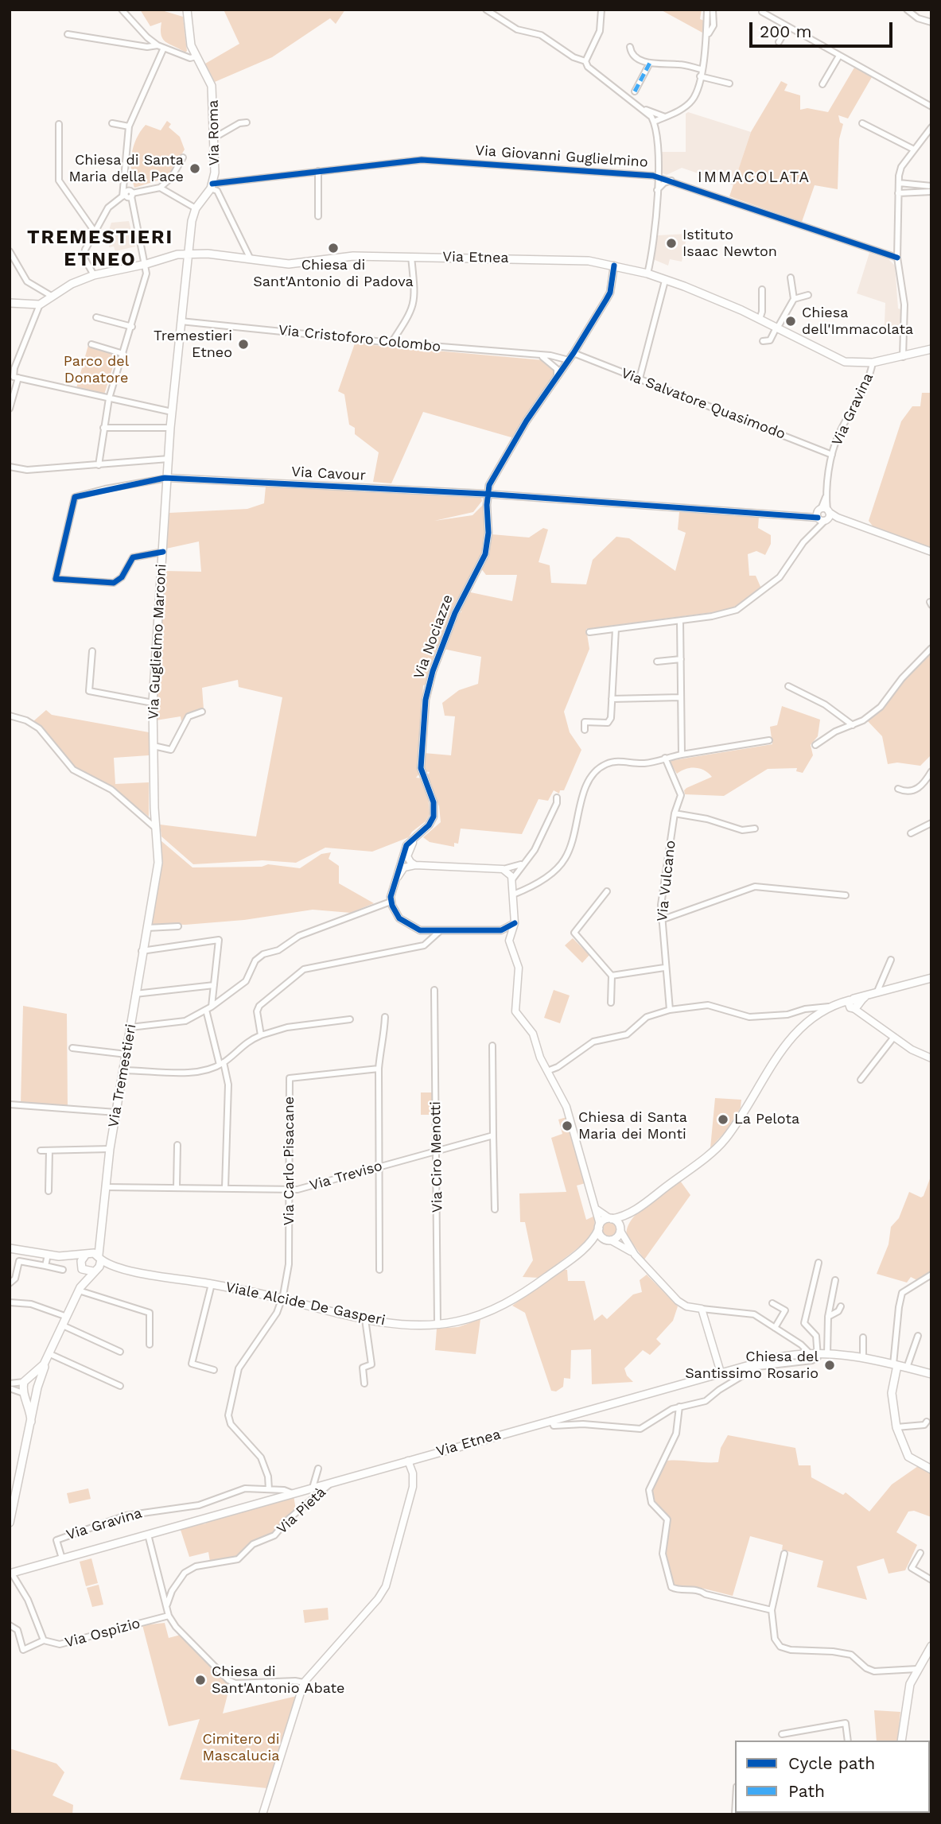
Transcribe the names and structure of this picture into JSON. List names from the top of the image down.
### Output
{
  "streets": {
    "main road": [
      "Via Roma",
      "Via Etnea",
      "Via Guglielmo Marconi",
      "Via Tremestieri",
      "Viale Alcide De Gasperi"
    ],
    "street": [
      "Via Giovanni Guglielmino",
      "Via Cristoforo Colombo",
      "Via Salvatore Quasimodo",
      "Via Gravina",
      "Via Cavour",
      "Via Nociazze",
      "Via Vulcano",
      "Via Ciro Menotti",
      "Via Carlo Pisacane",
      "Via Treviso",
      "Via Pietà",
      "Via Ospizio"
    ]
  },
  "crossings": [
    ["Via Roma", "Via Giovanni Guglielmino"],
    ["Via Etnea", "Via Gravina"],
    ["Via Etnea", "Via Nociazze"],
    ["Via Etnea", "Via Guglielmo Marconi"],
    ["Via Etnea", "Via Pietà"],
    ["Via Etnea", "Via Ospizio"],
    ["Via Cristoforo Colombo", "Via Nociazze"],
    ["Via Cristoforo Colombo", "Via Guglielmo Marconi"],
    ["Via Salvatore Quasimodo", "Via Gravina"],
    ["Via Salvatore Quasimodo", "Via Nociazze"],
    ["Via Gravina", "Via Cavour"],
    ["Via Gravina", "Via Carlo Pisacane"],
    ["Via Cavour", "Via Nociazze"],
    ["Via Cavour", "Via Guglielmo Marconi"],
    ["Via Guglielmo Marconi", "Via Tremestieri"],
    ["Via Tremestieri", "Via Treviso"],
    ["Via Ciro Menotti", "Via Treviso"],
    ["Via Ciro Menotti", "Viale Alcide De Gasperi"],
    ["Via Carlo Pisacane", "Via Treviso"],
    ["Via Carlo Pisacane", "Viale Alcide De Gasperi"]
  ],
  "districts": ["IMMACOLATA", "TREMESTIERI ETNEO"],
  "parks": ["Parco del Donatore", "Cimitero di Mascalucia"],
  "places": [
    "Chiesa di Santa Maria della Pace",
    "Istituto Isaac Newton",
    "Chiesa di Sant'Antonio di Padova",
    "Chiesa dell'Immacolata",
    "Tremestieri Etneo",
    "La Pelota",
    "Chiesa di Santa Maria dei Monti",
    "Chiesa del Santissimo Rosario",
    "Chiesa di Sant'Antonio Abate"
  ],
  "legend": ["Cycle path", "Path"],
  "scale_bar": "200 m"
}
